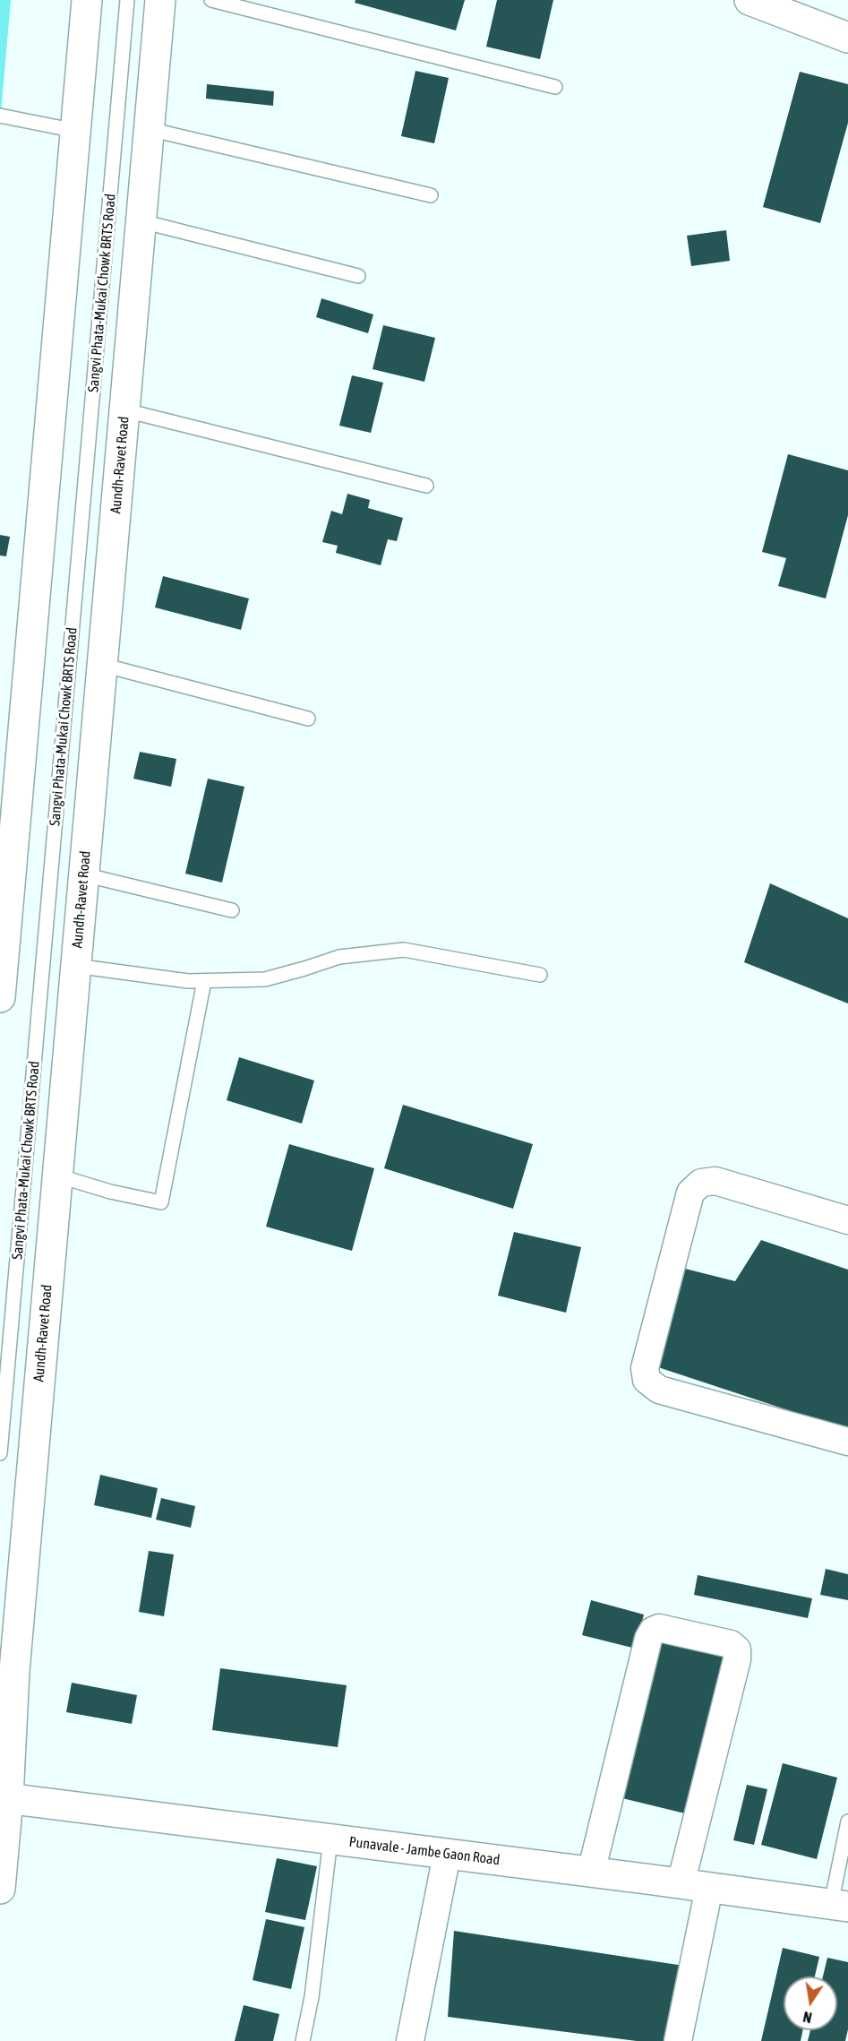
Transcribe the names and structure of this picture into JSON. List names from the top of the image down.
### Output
{
  "streets": {
    "main road": ["Aundh-Ravet Road", "Punavale - Jambe Gaon Road"],
    "lane": ["Sangvi Phata-Mukai Chowk BRTS Road"]
  },
  "crossings": [
    ["Aundh-Ravet Road", "Punavale - Jambe Gaon Road"]
  ],
  "north": "bottom"
}
